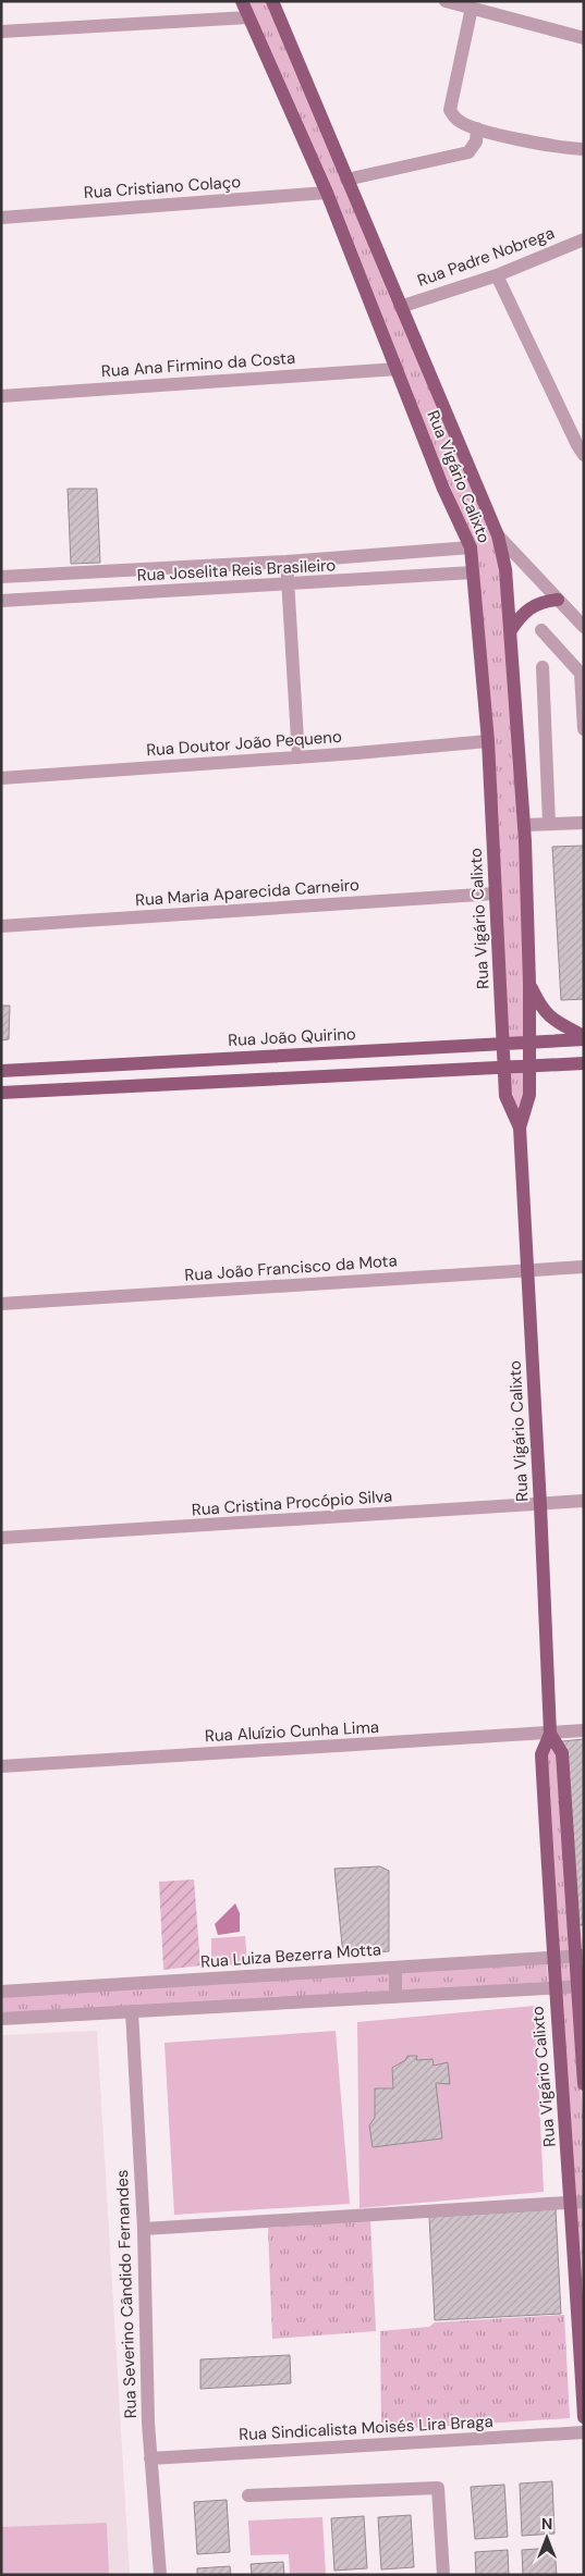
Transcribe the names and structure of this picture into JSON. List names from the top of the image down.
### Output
{
  "streets": {
    "main road": ["Rua Vigário Calixto", "Rua João Quirino"],
    "street": [
      "Rua Cristiano Colaço",
      "Rua Padre Nobrega",
      "Rua Ana Firmino da Costa",
      "Rua Joselita Reis Brasileiro",
      "Rua Doutor João Pequeno",
      "Rua Maria Aparecida Carneiro",
      "Rua João Francisco da Mota",
      "Rua Cristina Procópio Silva",
      "Rua Aluízio Cunha Lima",
      "Rua Luiza Bezerra Motta",
      "Rua Severino Cândido Fernandes",
      "Rua Sindicalista Moisés Lira Braga"
    ]
  },
  "crossings": [
    ["Rua Cristiano Colaço", "Rua Vigário Calixto"],
    ["Rua Padre Nobrega", "Rua Vigário Calixto"],
    ["Rua Ana Firmino da Costa", "Rua Vigário Calixto"],
    ["Rua Vigário Calixto", "Rua Joselita Reis Brasileiro"],
    ["Rua Vigário Calixto", "Rua Doutor João Pequeno"],
    ["Rua Vigário Calixto", "Rua Maria Aparecida Carneiro"],
    ["Rua Vigário Calixto", "Rua João Quirino"],
    ["Rua Vigário Calixto", "Rua João Francisco da Mota"],
    ["Rua Vigário Calixto", "Rua Cristina Procópio Silva"],
    ["Rua Vigário Calixto", "Rua Aluízio Cunha Lima"],
    ["Rua Vigário Calixto", "Rua Luiza Bezerra Motta"],
    ["Rua Severino Cândido Fernandes", "Rua Sindicalista Moisés Lira Braga"]
  ],
  "north": "top"
}
